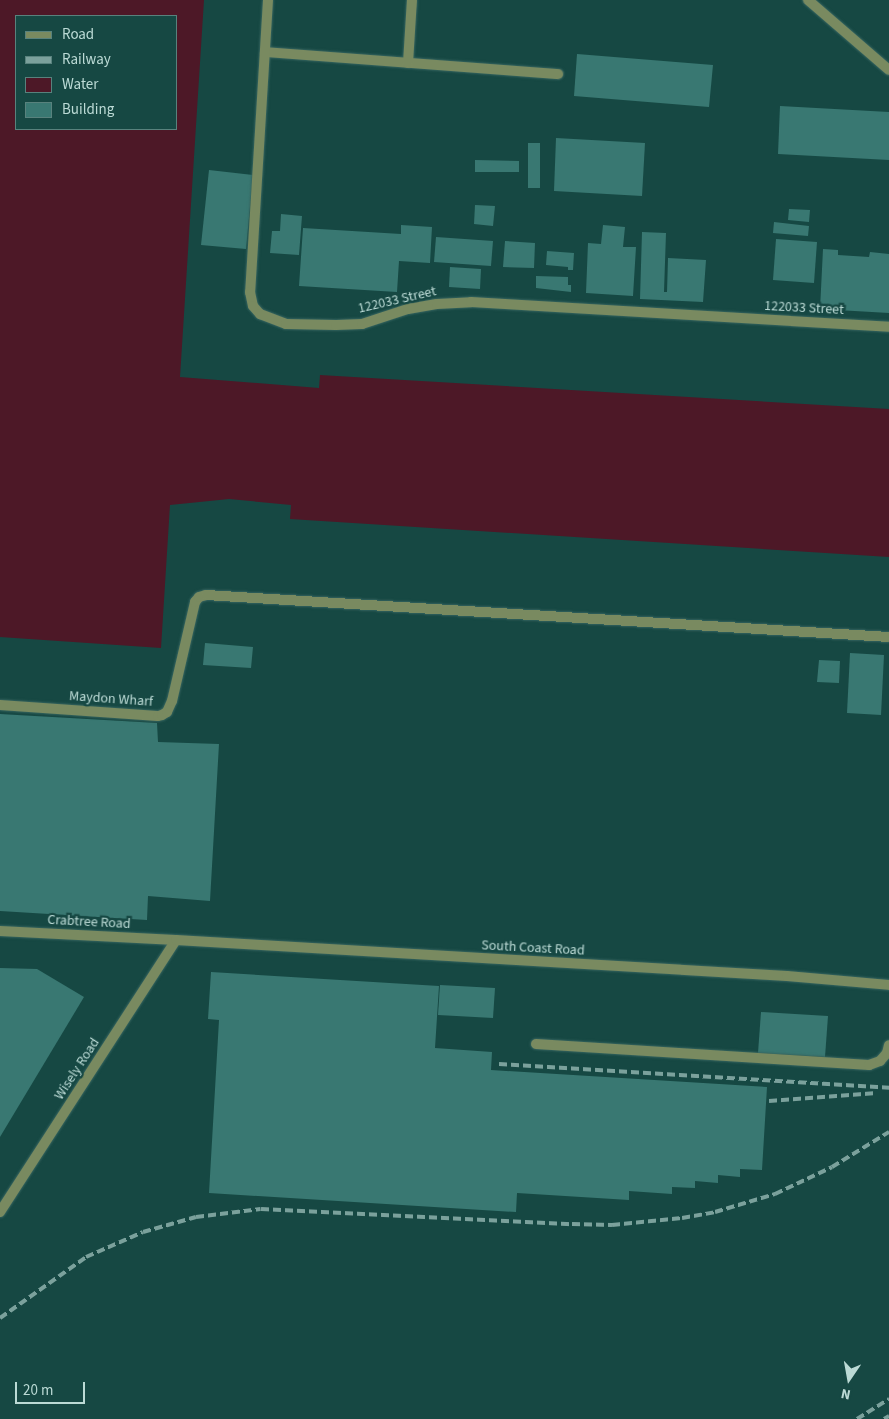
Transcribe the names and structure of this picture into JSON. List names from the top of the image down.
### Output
{
  "streets": {
    "street": [
      "122033 Street",
      "Maydon Wharf",
      "Crabtree Road",
      "South Coast Road",
      "Wisely Road"
    ]
  },
  "crossings": [
    ["Crabtree Road", "South Coast Road"],
    ["Crabtree Road", "Wisely Road"],
    ["South Coast Road", "Wisely Road"]
  ],
  "legend": [
    "Road",
    "Railway",
    "Water",
    "Building"
  ],
  "scale_bar": "20 m",
  "north": "bottom"
}
